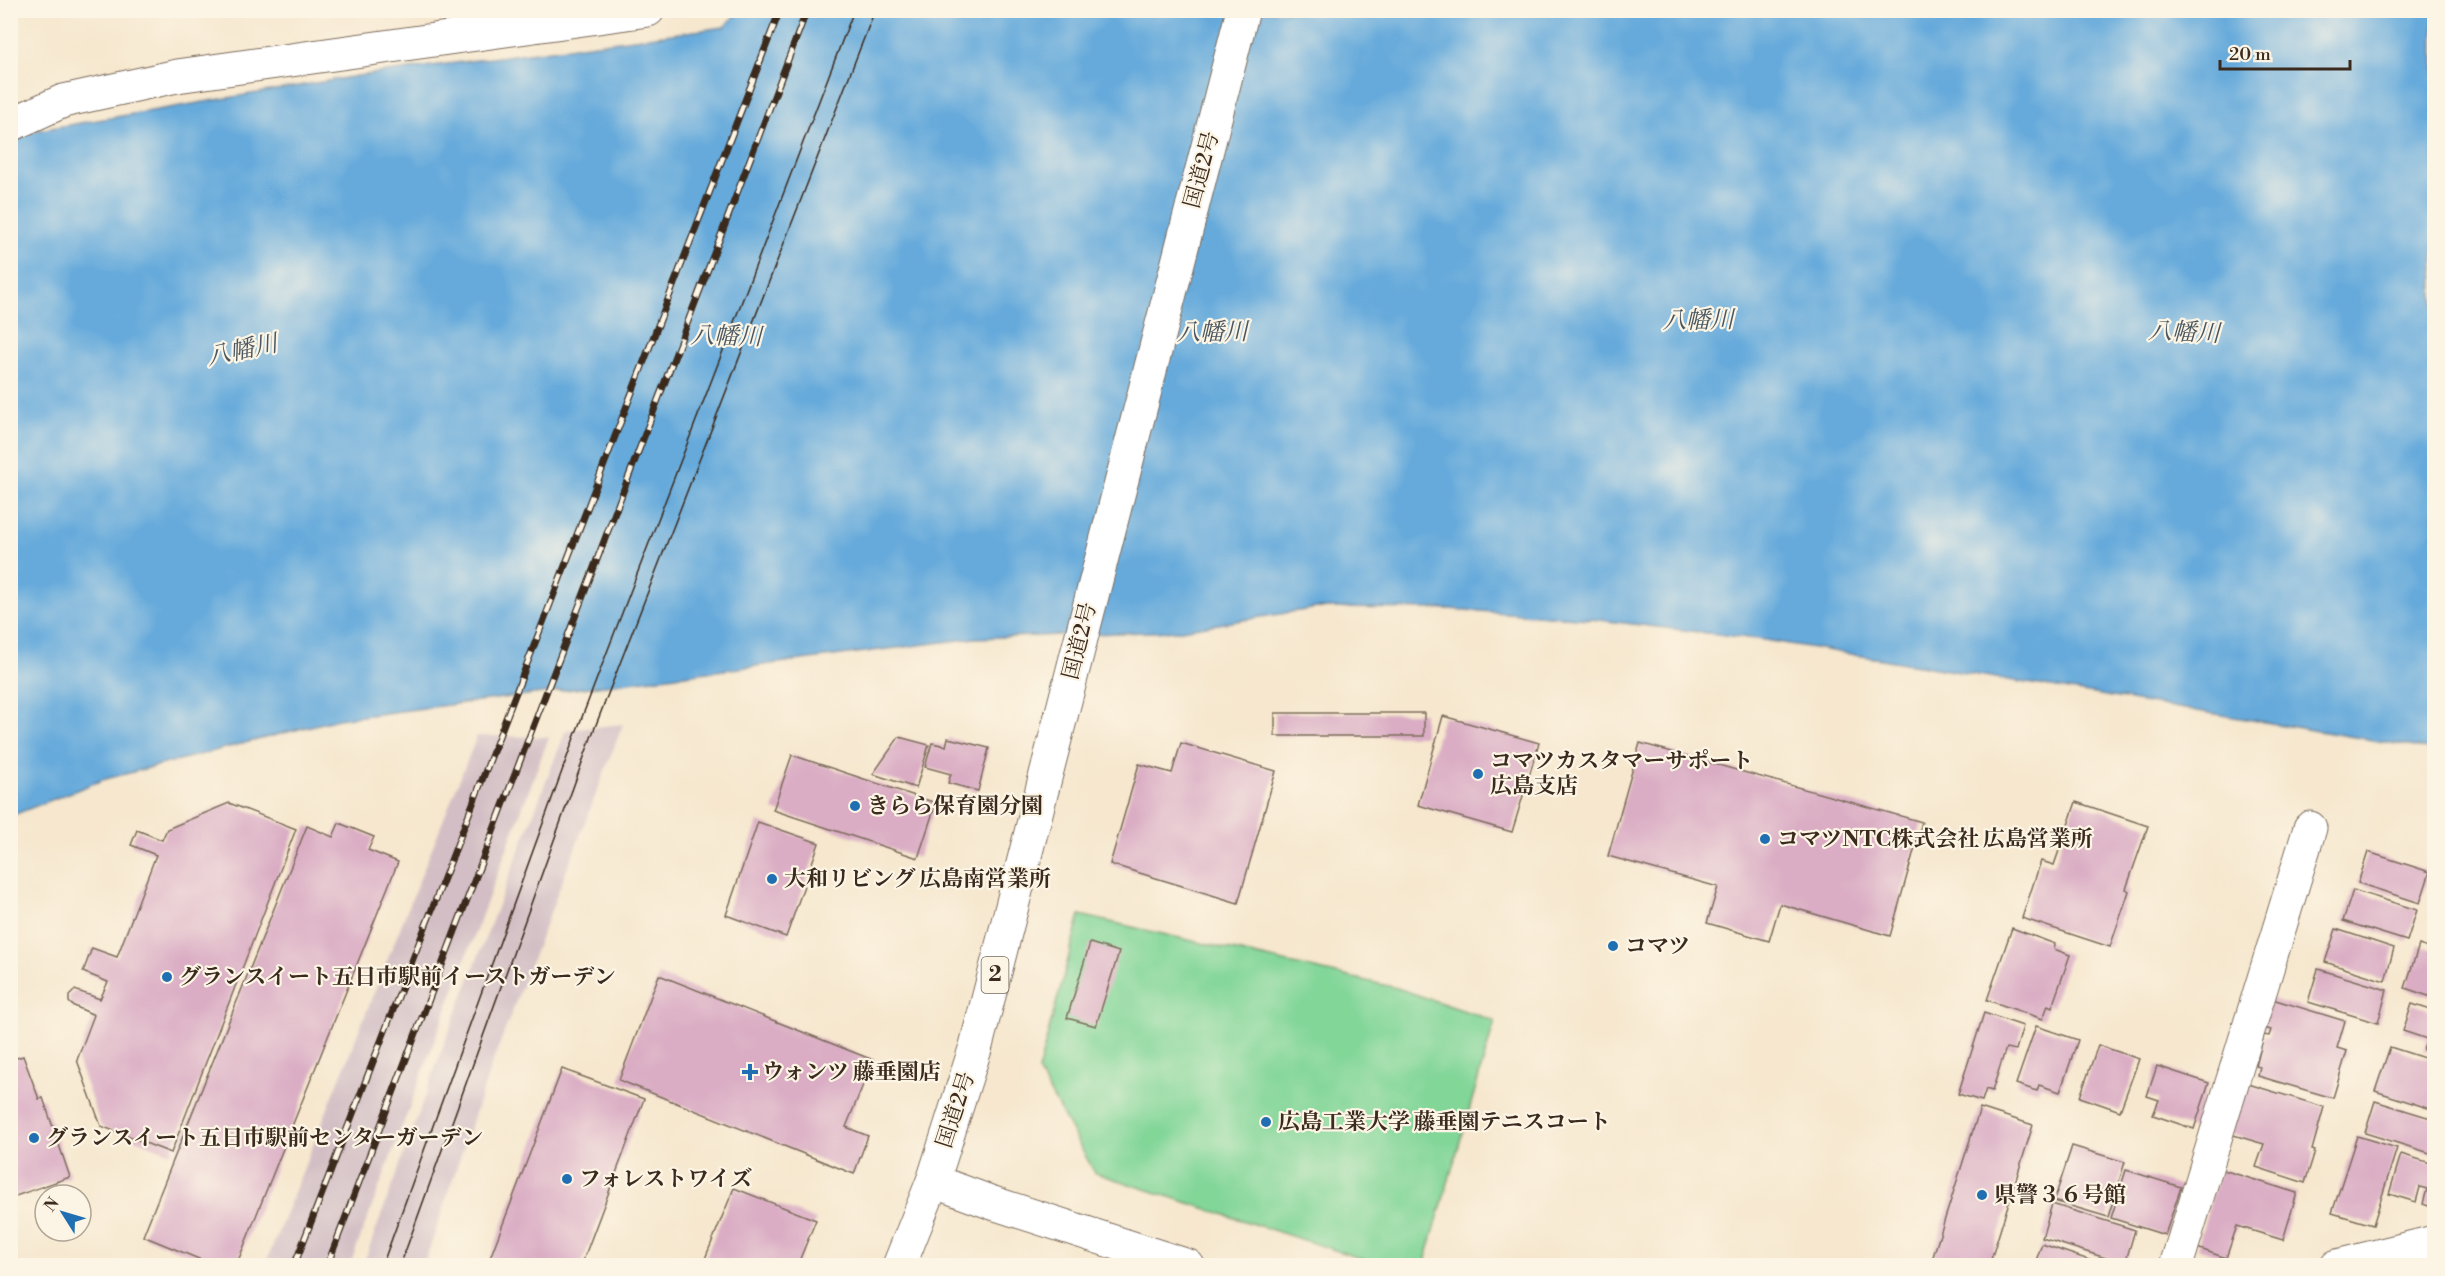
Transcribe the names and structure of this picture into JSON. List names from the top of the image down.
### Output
{
  "streets": {
    "main road": ["国道2号", "2"]
  },
  "water": ["八幡川"],
  "places": {
    "other": [
      "コマツカスタマーサポート 広島支店",
      "きらら保育園分園",
      "コマツNTC株式会社 広島営業所",
      "大和リビング 広島南営業所",
      "コマツ",
      "グランスイート五日市駅前イーストガーデン",
      "広島工業大学 藤垂園テニスコート",
      "グランスイート五日市駅前センターガーデン",
      "フォレストワイズ",
      "県警３６号館"
    ],
    "health": ["ウォンツ 藤垂園店"]
  },
  "scale_bar": "20 m",
  "north": "top left"
}
